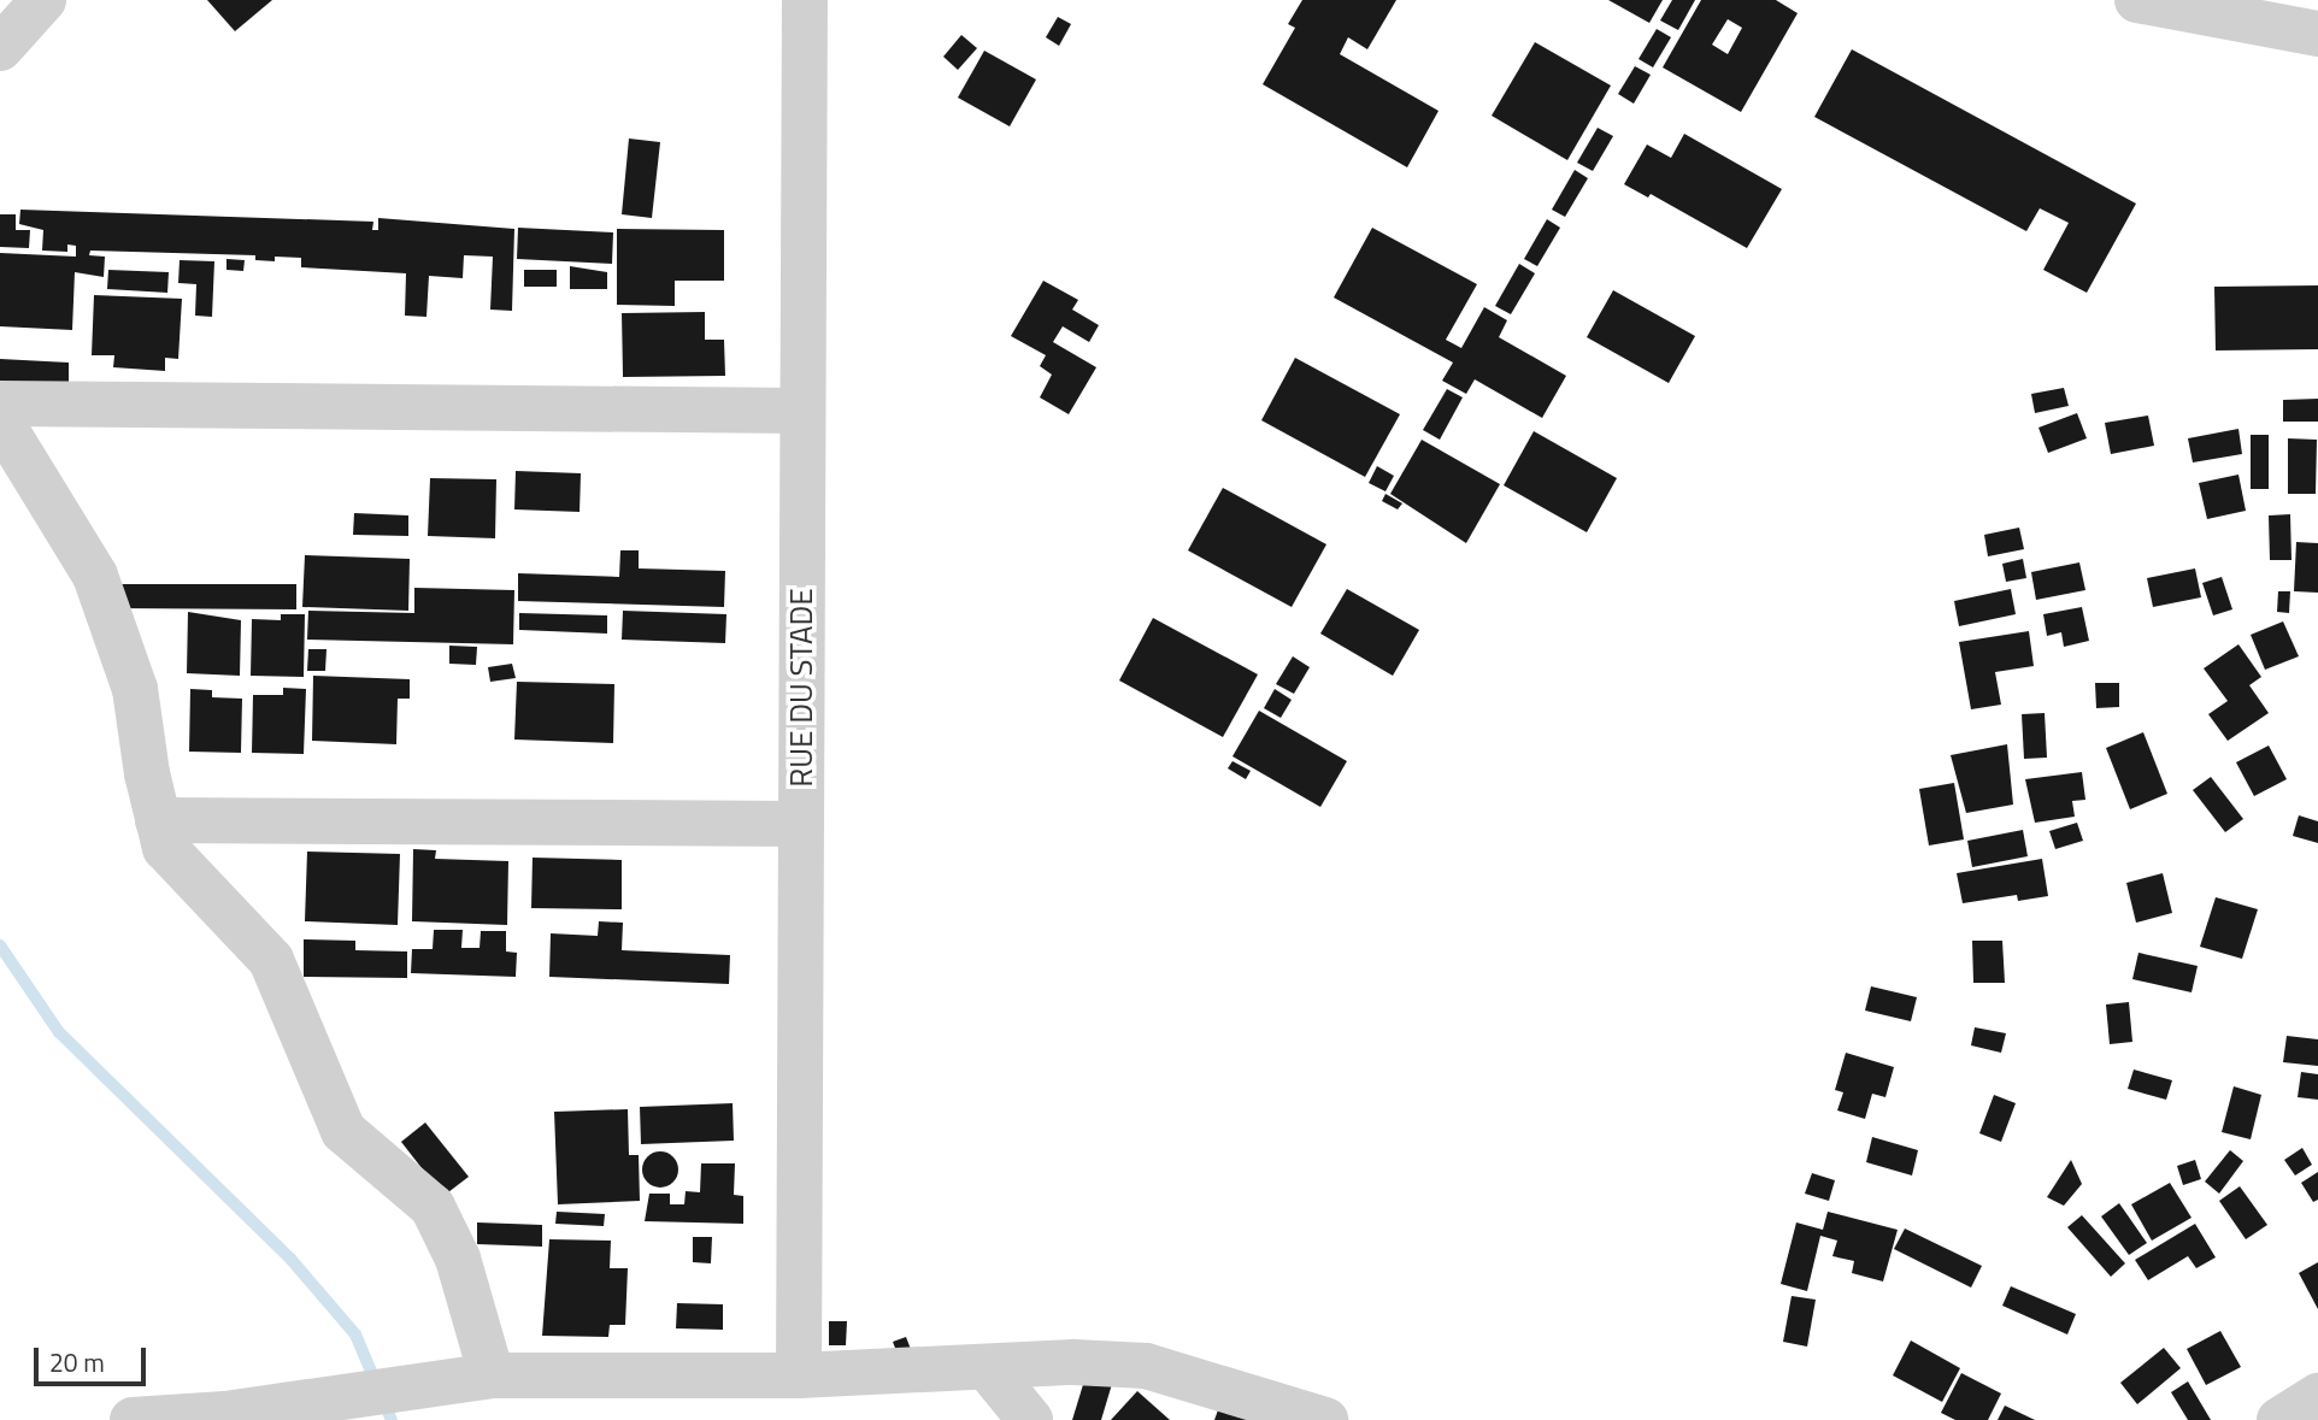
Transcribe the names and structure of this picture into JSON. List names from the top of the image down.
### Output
{
  "streets": {
    "street": ["RUE DU STADE"]
  },
  "scale_bar": "20 m"
}
